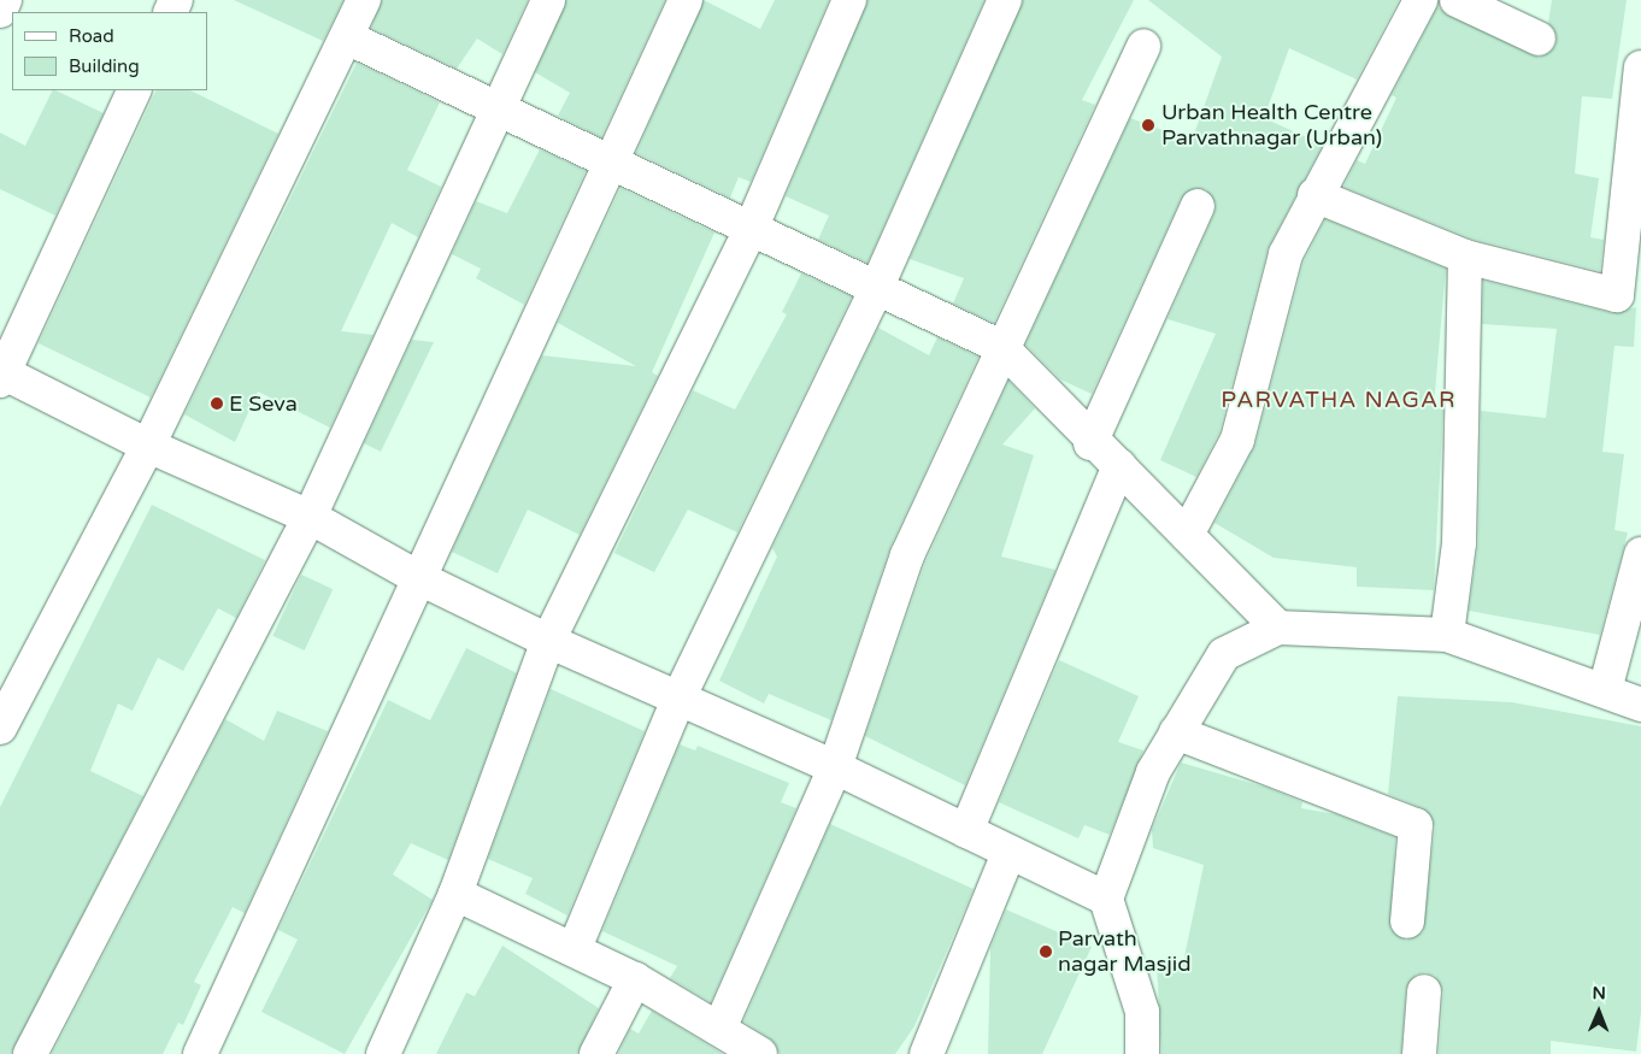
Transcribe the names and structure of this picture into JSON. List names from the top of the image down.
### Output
{
  "districts": ["PARVATHA NAGAR"],
  "places": ["Urban Health Centre Parvathnagar (Urban)", "E Seva", "Parvath nagar Masjid"],
  "legend": ["Road", "Building"],
  "north": "top"
}
